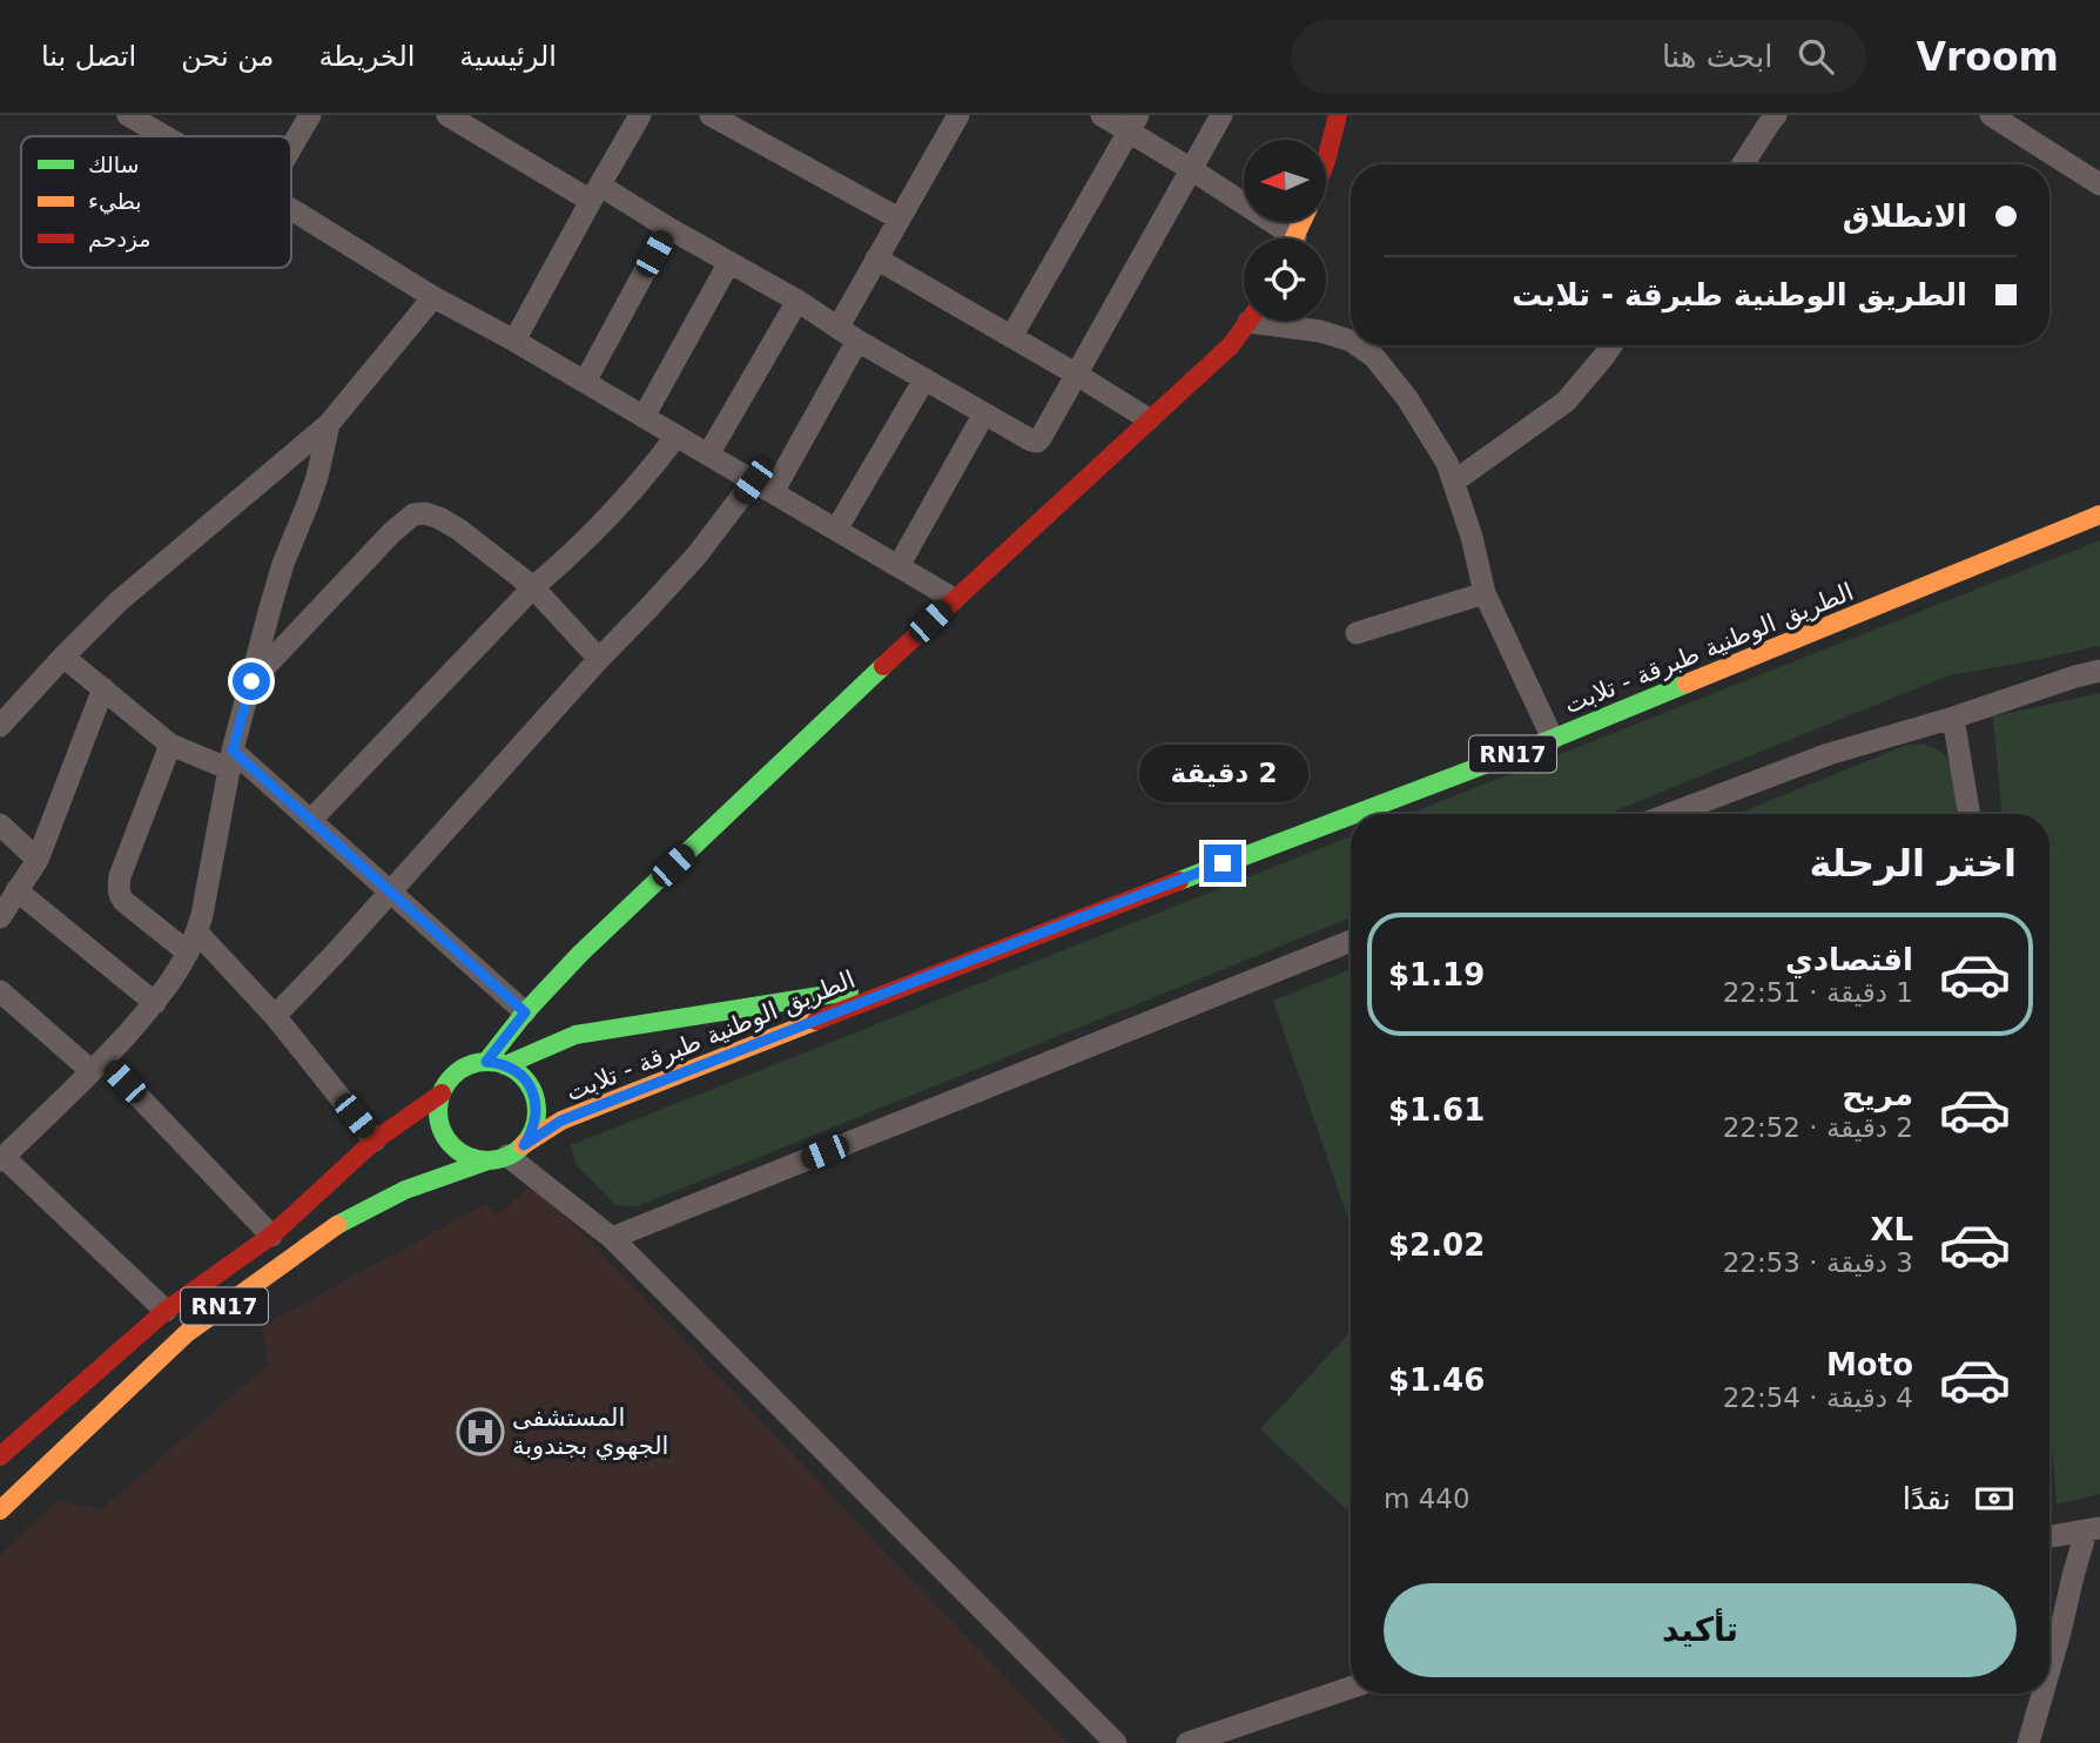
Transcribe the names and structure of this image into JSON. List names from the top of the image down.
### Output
{
  "streets": {
    "main road": ["الطريق الوطنية طبرقة - تلابت", "RN17"]
  },
  "crossings": [
    ["الطريق الوطنية طبرقة - تلابت", "RN17"]
  ],
  "places": {
    "hospital": ["المستشفى الجهوي بجندوبة"]
  },
  "legend": ["سالك", "بطيء", "مزدحم"],
  "north": "left",
  "page": {
    "header": "Vroom",
    "search": "ابحث هنا",
    "nav": [
      "الرئيسية",
      "الخريطة",
      "من نحن",
      "اتصل بنا"
    ],
    "banner": ["الانطلاق", "الطريق الوطنية طبرقة - تلابت"],
    "bubble": "2 دقيقة",
    "heading": "اختر الرحلة",
    "list": [
      {
        "name": "اقتصادي",
        "note": "1 دقيقة · 22:51",
        "value": "$1.19"
      },
      {
        "name": "مريح",
        "note": "2 دقيقة · 22:52",
        "value": "$1.61"
      },
      {
        "name": "XL",
        "note": "3 دقيقة · 22:53",
        "value": "$2.02"
      },
      {
        "name": "Moto",
        "note": "4 دقيقة · 22:54",
        "value": "$1.46"
      }
    ],
    "pay": ["نقدًا", "440 m"],
    "buttons": "تأكيد"
  }
}
